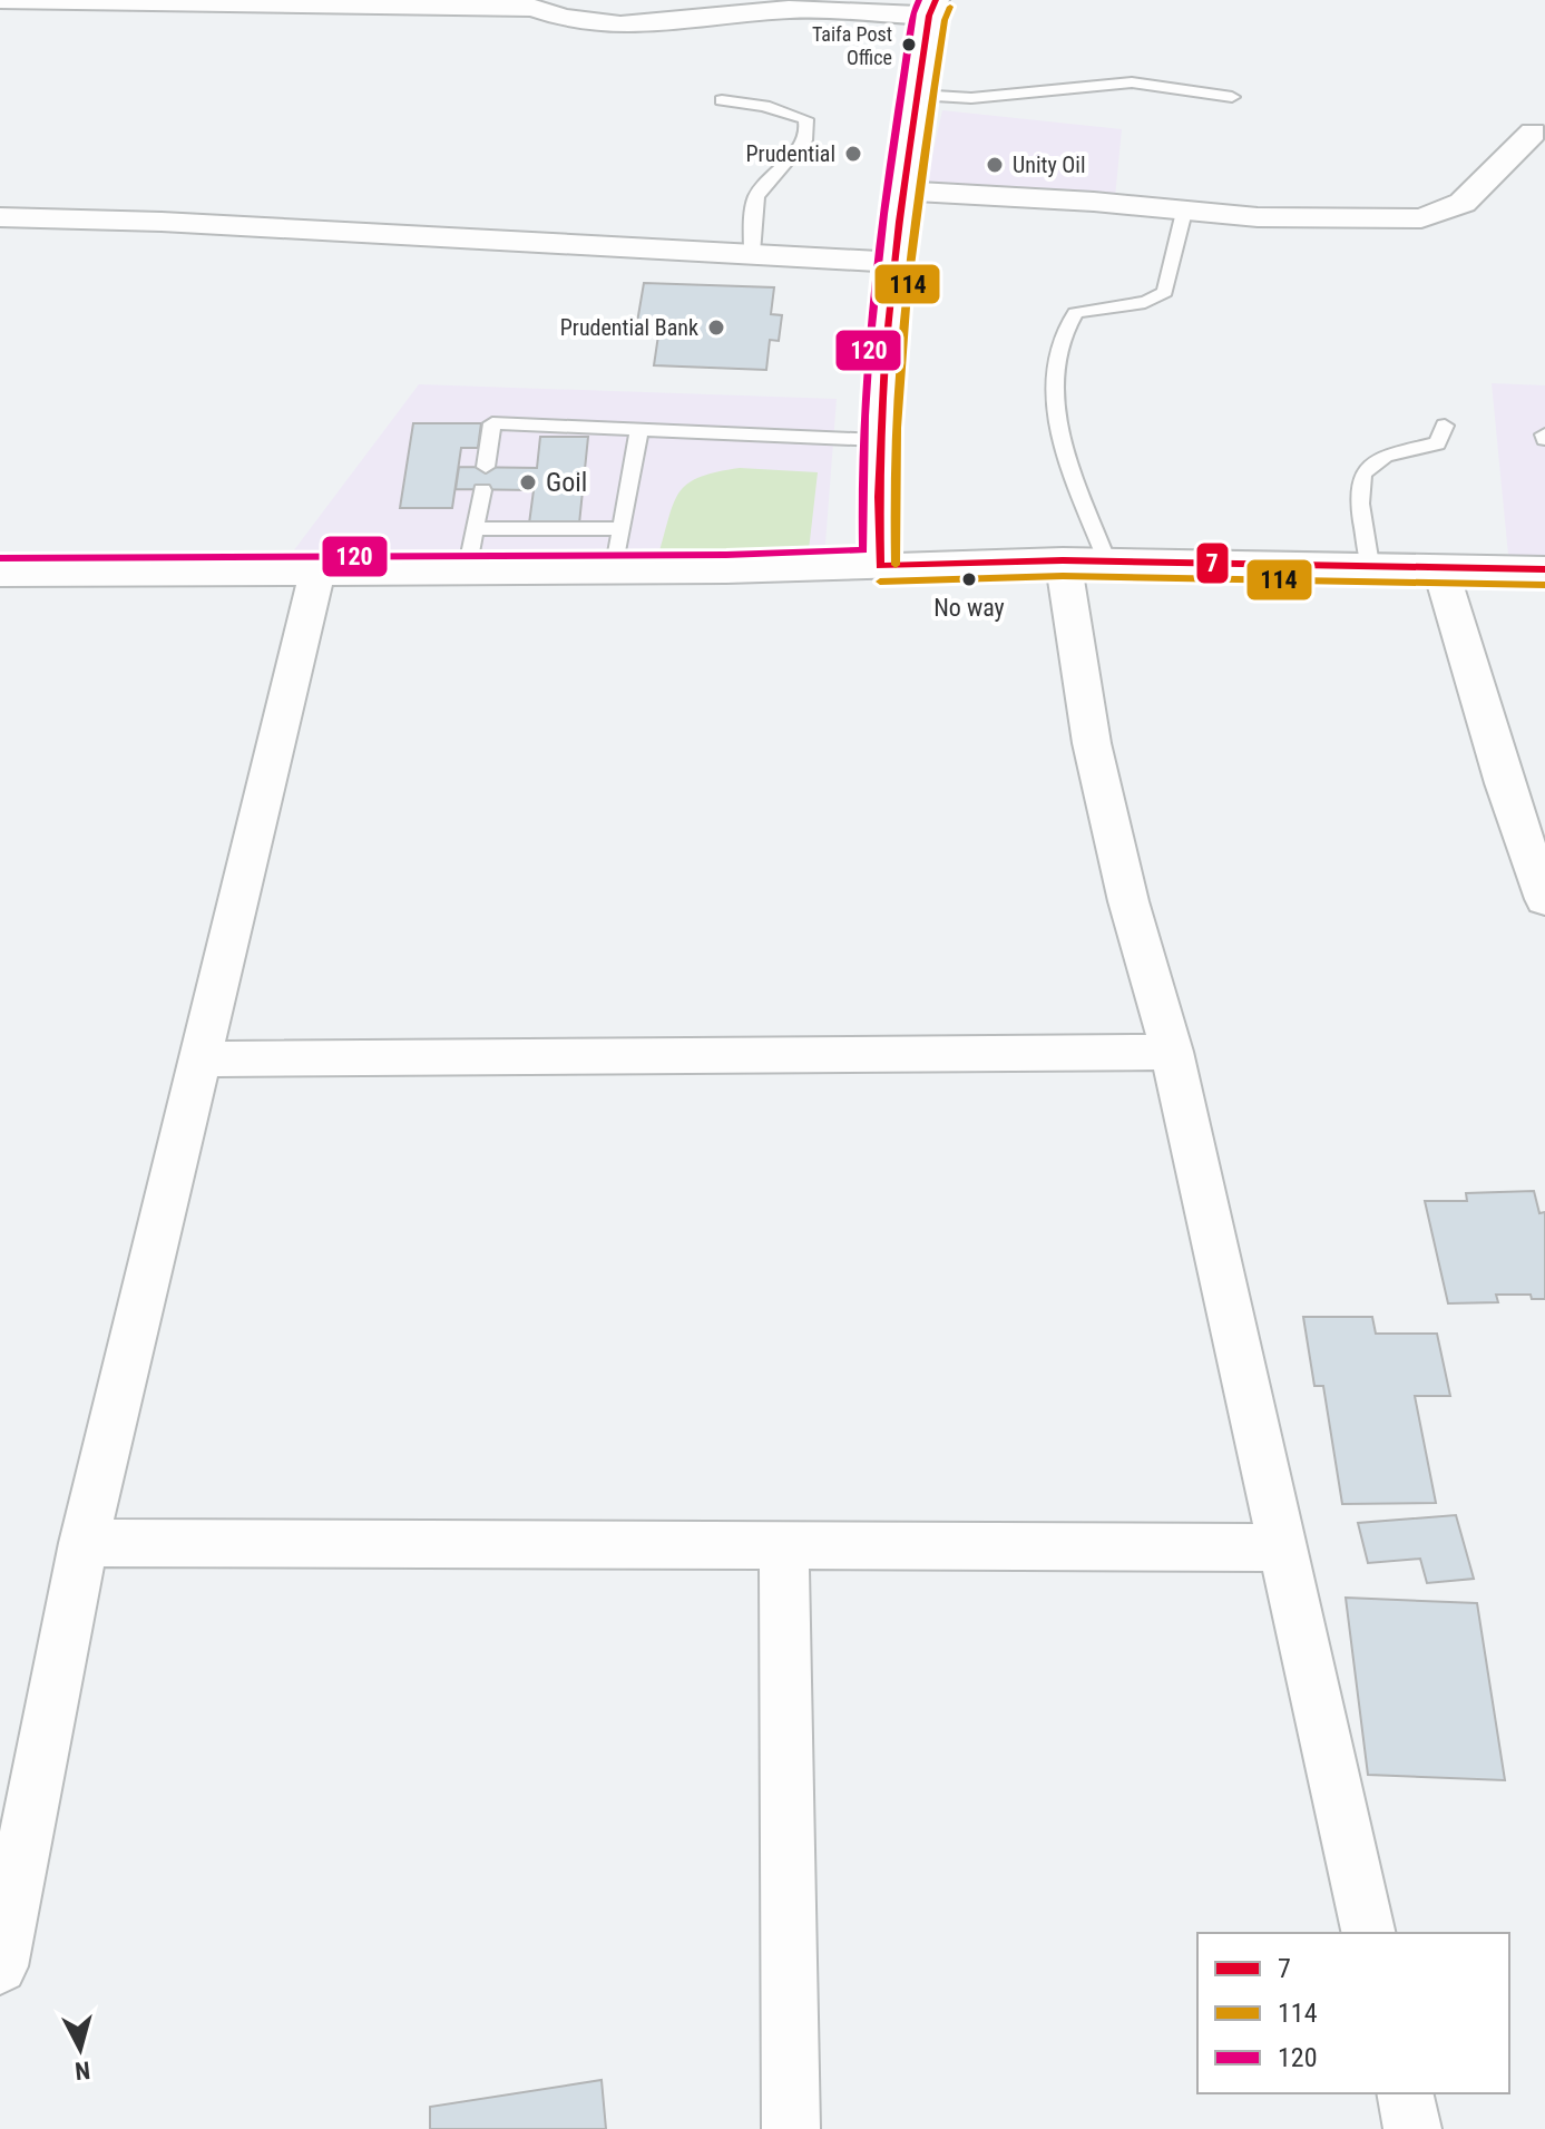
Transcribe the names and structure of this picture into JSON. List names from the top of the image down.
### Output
{
  "places": [
    "Taifa Post Office",
    "Prudential",
    "Unity Oil",
    "Prudential Bank",
    "Goil",
    "No way"
  ],
  "lines": ["transit line 7", "transit line 120", "transit line 114"],
  "legend": ["7", "114", "120"],
  "north": "bottom"
}
